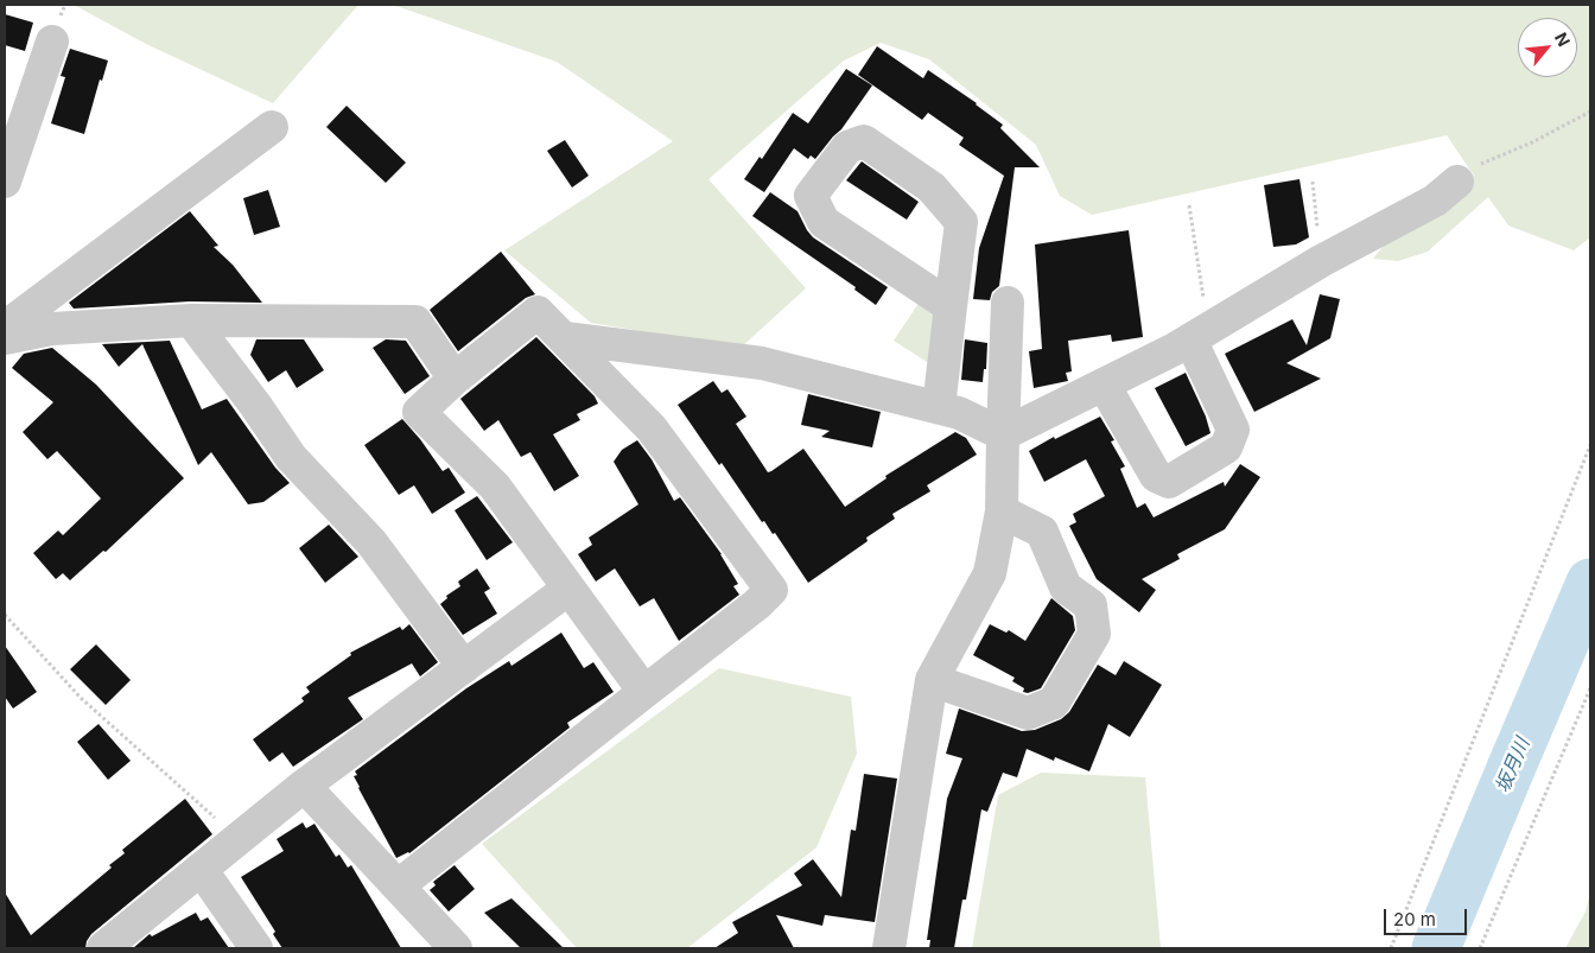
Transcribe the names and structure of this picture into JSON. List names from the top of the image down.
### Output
{
  "water": ["坂月川"],
  "scale_bar": "20 m",
  "north": "top right"
}
